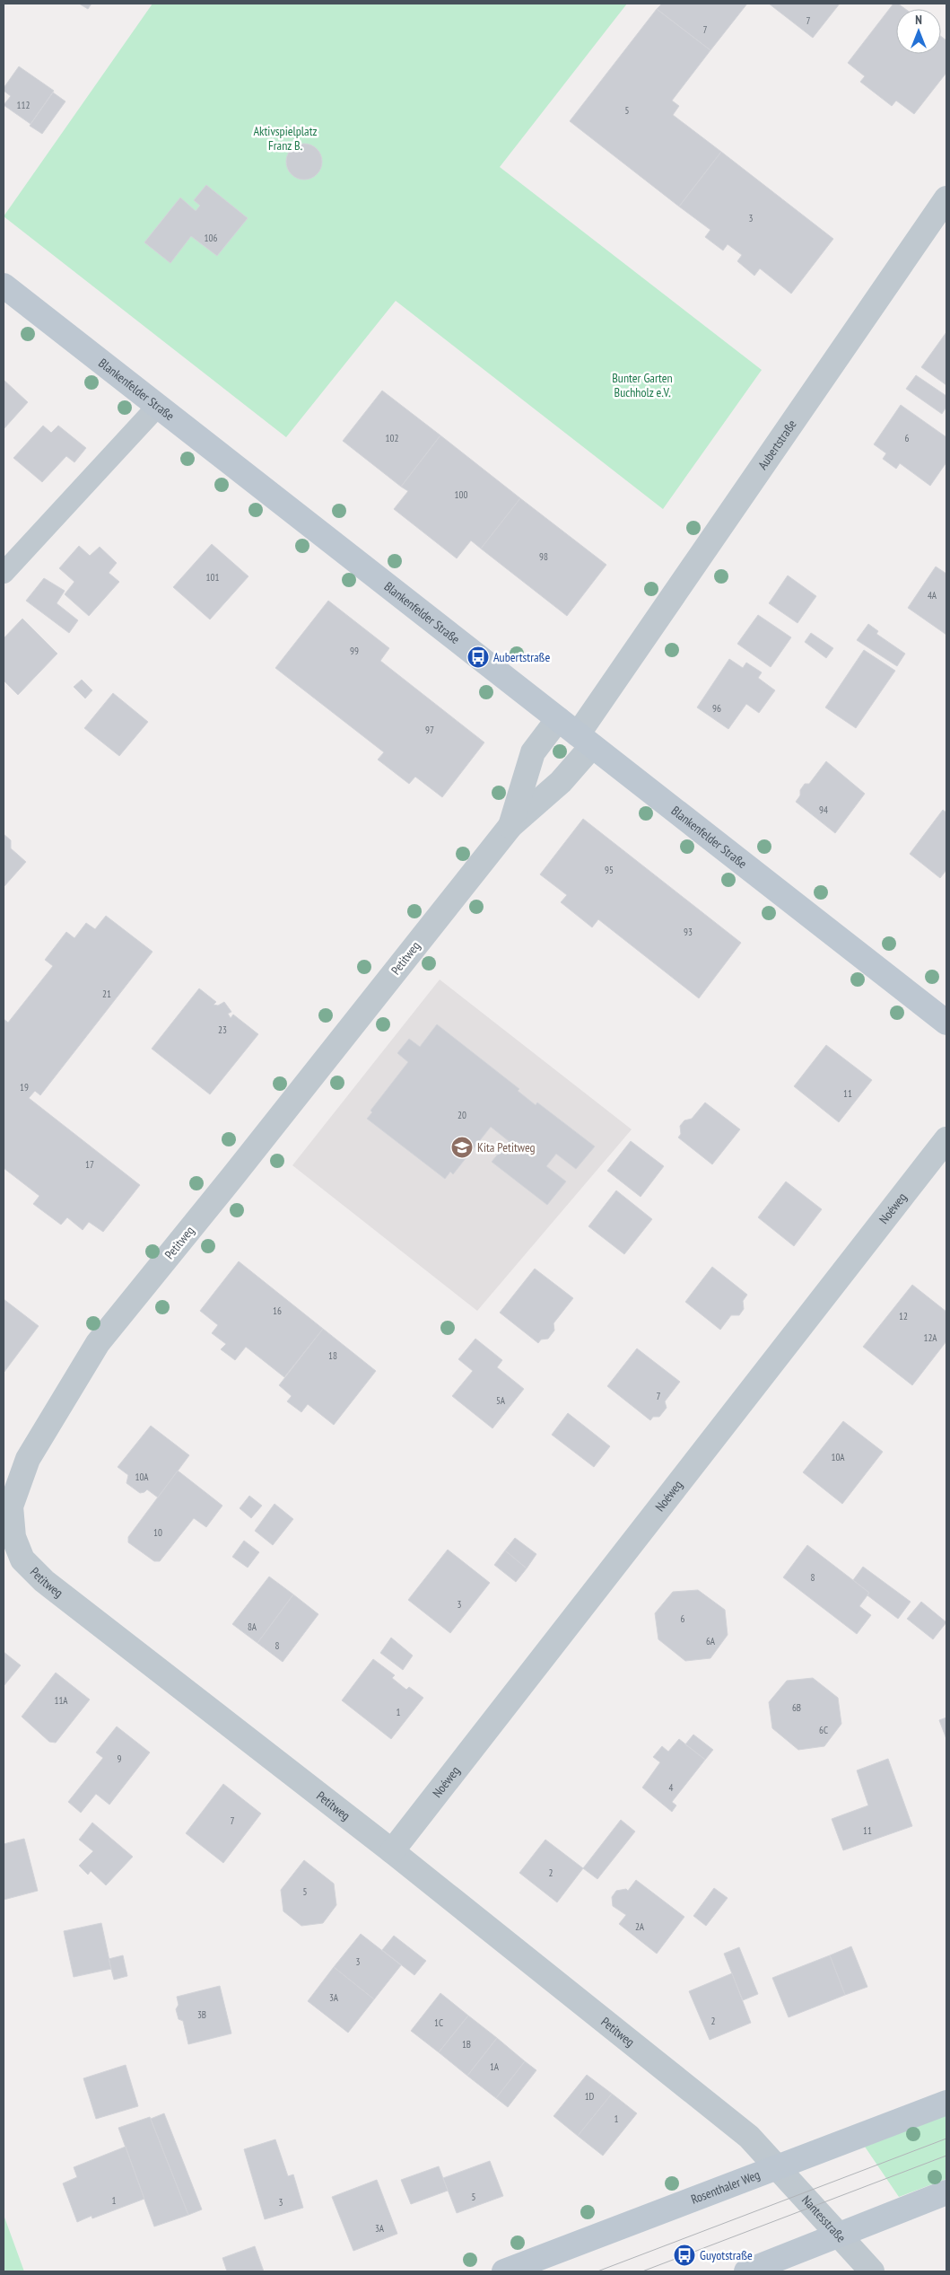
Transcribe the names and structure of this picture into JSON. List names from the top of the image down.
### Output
{
  "streets": {
    "street": [
      "Blankenfelder Straße",
      "Aubertstraße",
      "Petitweg",
      "Noéweg",
      "Rosenthaler Weg",
      "Nantesstraße"
    ]
  },
  "crossings": [
    ["Blankenfelder Straße", "Aubertstraße"],
    ["Blankenfelder Straße", "Petitweg"],
    ["Aubertstraße", "Petitweg"],
    ["Petitweg", "Noéweg"],
    ["Petitweg", "Rosenthaler Weg"],
    ["Petitweg", "Nantesstraße"],
    ["Rosenthaler Weg", "Nantesstraße"]
  ],
  "parks": ["Aktivspielplatz Franz B.", "Bunter Garten Buchholz e.V."],
  "places": {
    "bus stop": ["Aubertstraße", "Guyotstraße"],
    "school or university": ["Kita Petitweg"]
  },
  "house_numbers": [
    "7",
    "7",
    "112",
    "5",
    "3",
    "106",
    "102",
    "6",
    "100",
    "98",
    "101",
    "4A",
    "99",
    "96",
    "97",
    "94",
    "95",
    "93",
    "21",
    "23",
    "19",
    "11",
    "20",
    "17",
    "16",
    "12",
    "12A",
    "18",
    "7",
    "5A",
    "10A",
    "10A",
    "10",
    "8",
    "3",
    "6",
    "8A",
    "6A",
    "8",
    "11A",
    "6B",
    "1",
    "6C",
    "9",
    "4",
    "7",
    "11",
    "2",
    "5",
    "2A",
    "3",
    "3A",
    "3B",
    "2",
    "1C",
    "1B",
    "1A",
    "1D",
    "1",
    "5",
    "1",
    "3",
    "3A"
  ],
  "north": "top"
}
